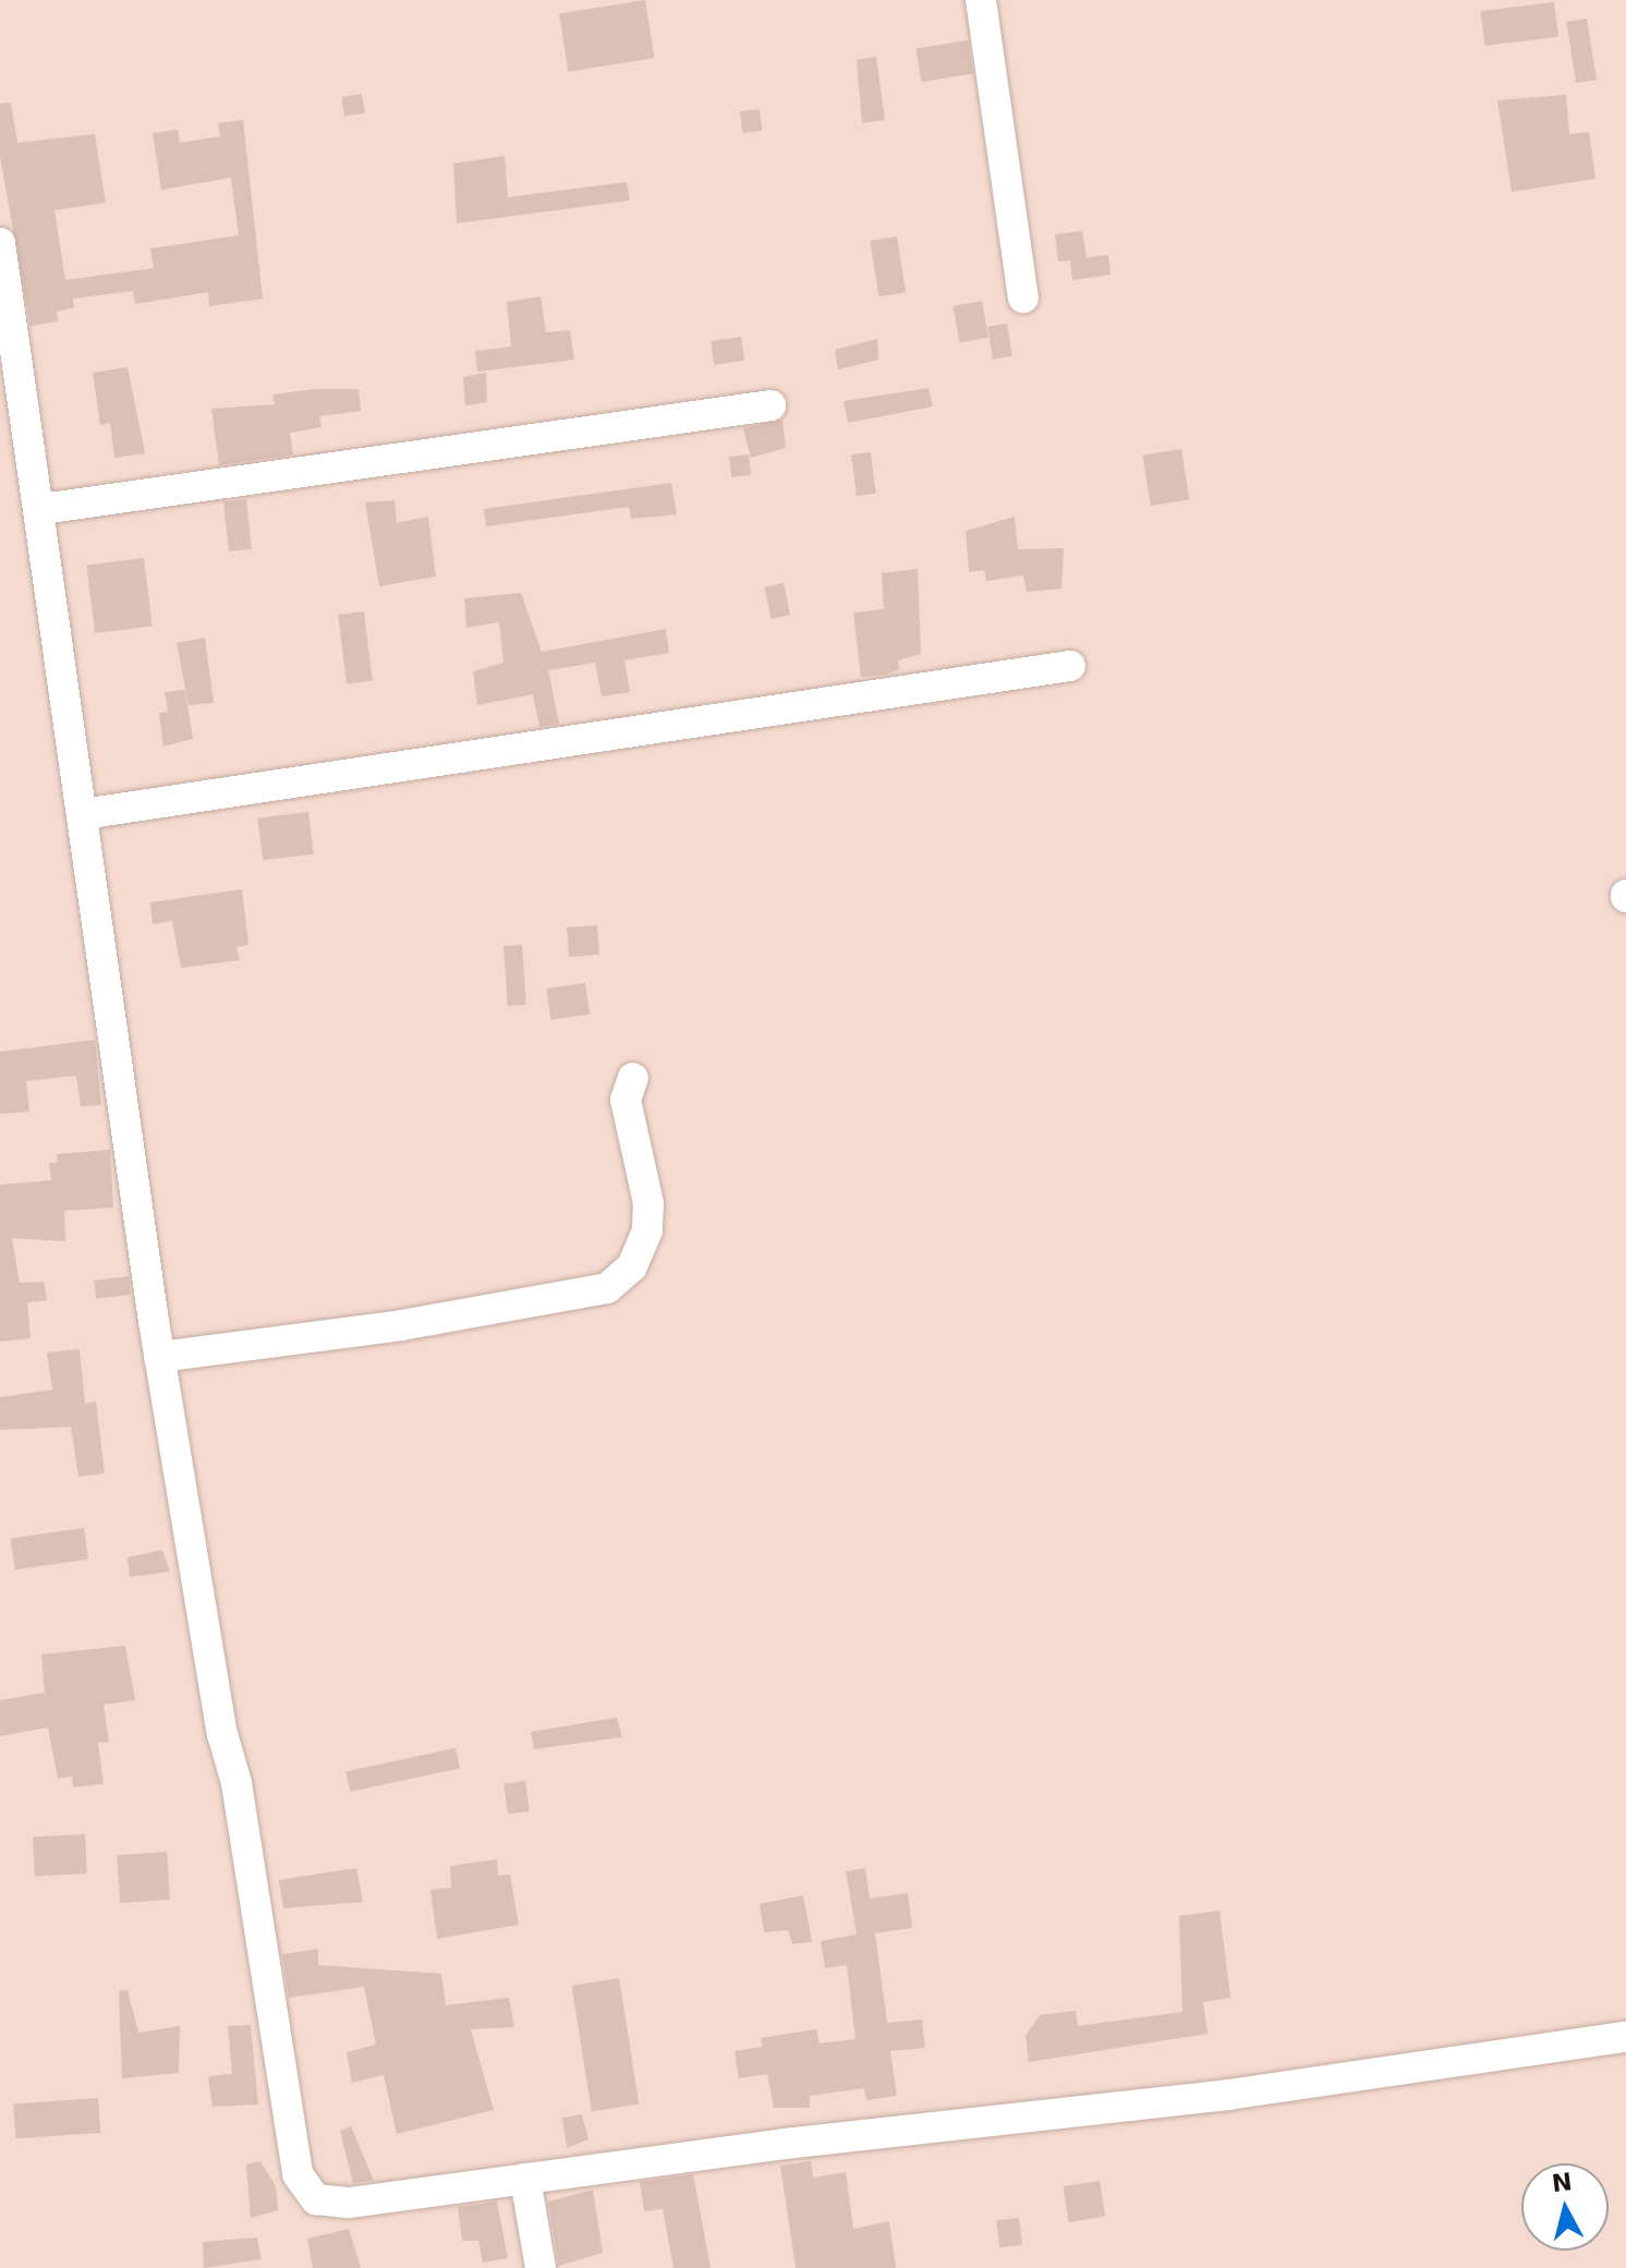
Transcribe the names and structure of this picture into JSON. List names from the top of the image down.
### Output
{
  "north": "top"
}
